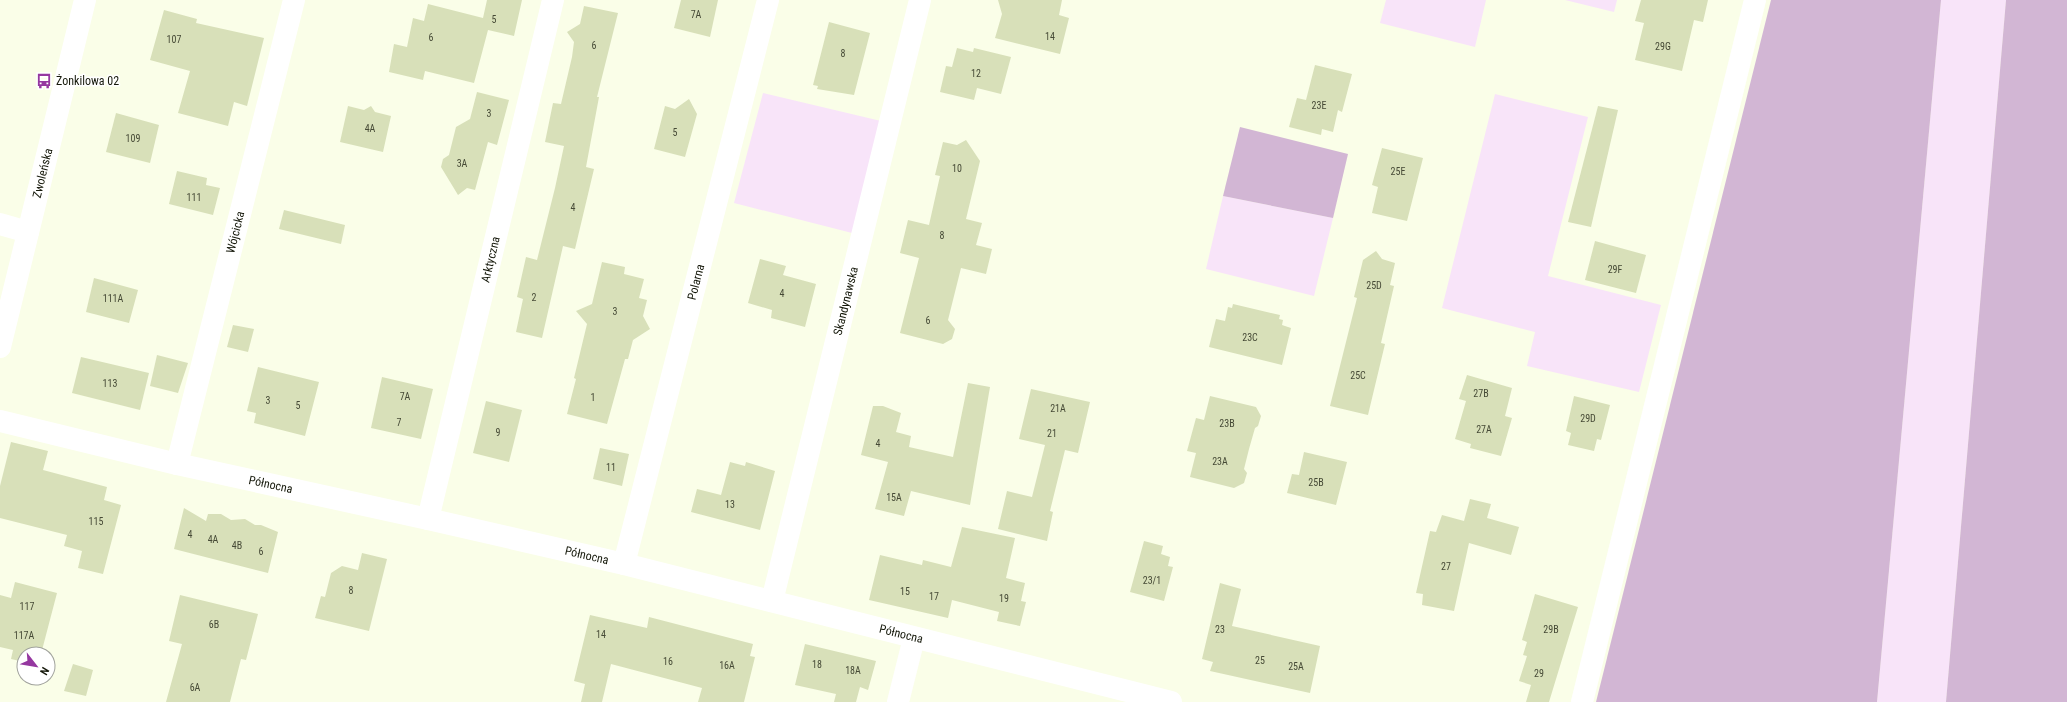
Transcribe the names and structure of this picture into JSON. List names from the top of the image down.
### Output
{
  "streets": {
    "street": [
      "Zwoleńska",
      "Wójcicka",
      "Arktyczna",
      "Polarna",
      "Skandynawska",
      "Północna"
    ]
  },
  "crossings": [
    ["Wójcicka", "Północna"],
    ["Arktyczna", "Północna"],
    ["Polarna", "Północna"],
    ["Skandynawska", "Północna"]
  ],
  "places": {
    "bus stop": ["Żonkilowa 02"]
  },
  "house_numbers": [
    "7A",
    "5",
    "14",
    "6",
    "107",
    "6",
    "29G",
    "8",
    "12",
    "23E",
    "3",
    "4A",
    "5",
    "109",
    "3A",
    "10",
    "25E",
    "111",
    "4",
    "8",
    "29F",
    "25D",
    "4",
    "2",
    "111A",
    "3",
    "6",
    "23C",
    "25C",
    "113",
    "27B",
    "7A",
    "1",
    "3",
    "5",
    "21A",
    "29D",
    "7",
    "23B",
    "27A",
    "9",
    "21",
    "4",
    "23A",
    "11",
    "25B",
    "15A",
    "13",
    "115",
    "4",
    "4A",
    "4B",
    "6",
    "27",
    "23/1",
    "8",
    "15",
    "17",
    "19",
    "117",
    "6B",
    "23",
    "29B",
    "14",
    "117A",
    "25",
    "16",
    "18",
    "16A",
    "25A",
    "18A",
    "29",
    "6A"
  ],
  "north": "bottom right"
}
